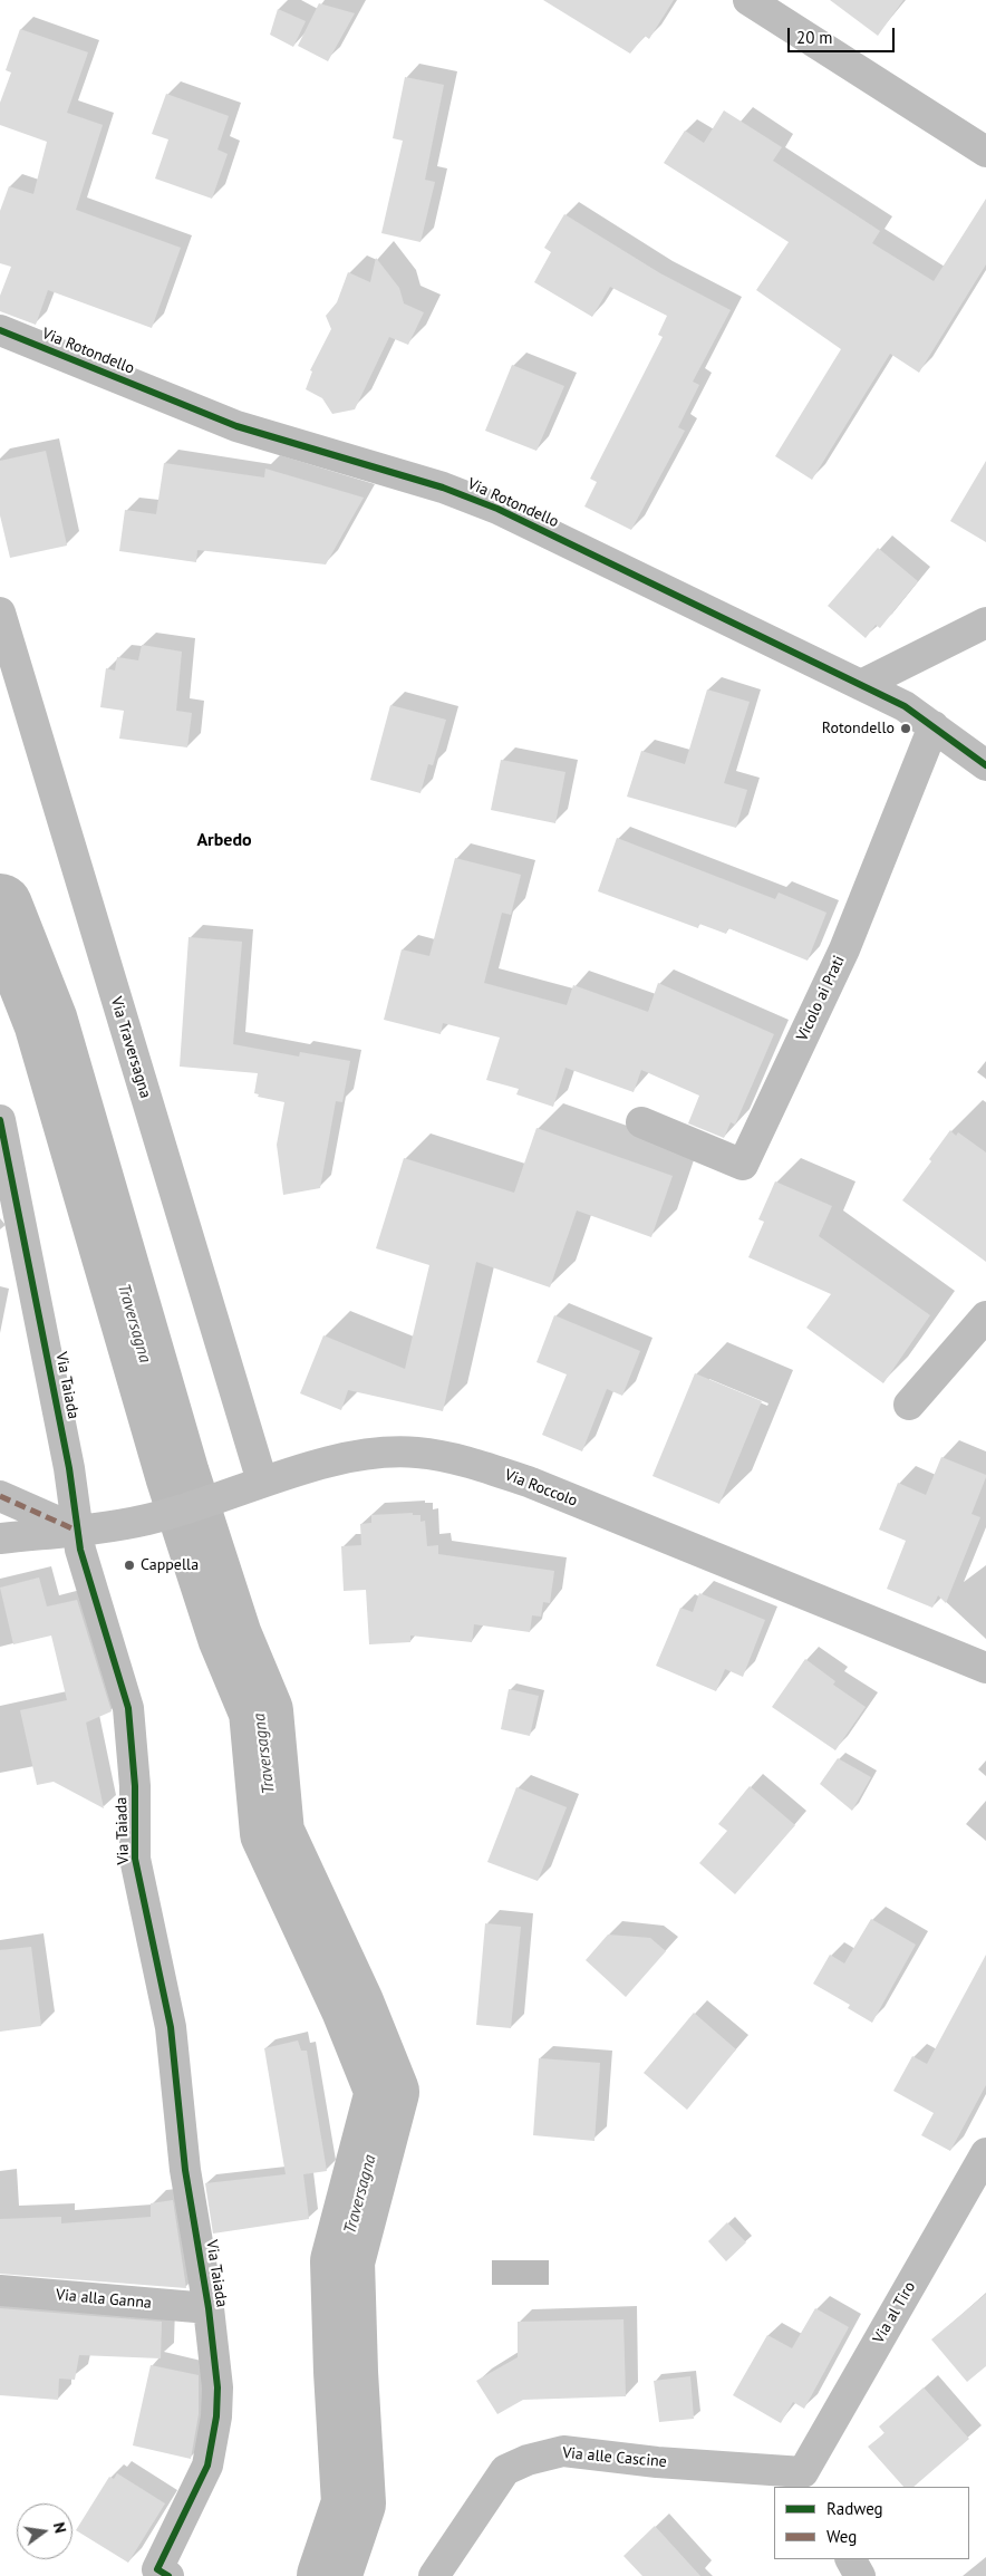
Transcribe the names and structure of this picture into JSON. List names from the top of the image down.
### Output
{
  "streets": {
    "street": [
      "Via Rotondello",
      "Vicolo ai Prati",
      "Via Traversagna",
      "Via Taiada",
      "Via Roccolo",
      "Via alla Ganna",
      "Via al Tiro",
      "Via alle Cascine"
    ]
  },
  "crossings": [
    ["Via Rotondello", "Vicolo ai Prati"],
    ["Via Traversagna", "Via Roccolo"],
    ["Via Taiada", "Via Roccolo"],
    ["Via Taiada", "Via alla Ganna"],
    ["Via al Tiro", "Via alle Cascine"]
  ],
  "districts": ["Arbedo"],
  "water": ["Traversagna"],
  "places": ["Rotondello", "Cappella"],
  "legend": ["Radweg", "Weg"],
  "scale_bar": "20 m",
  "north": "right"
}
